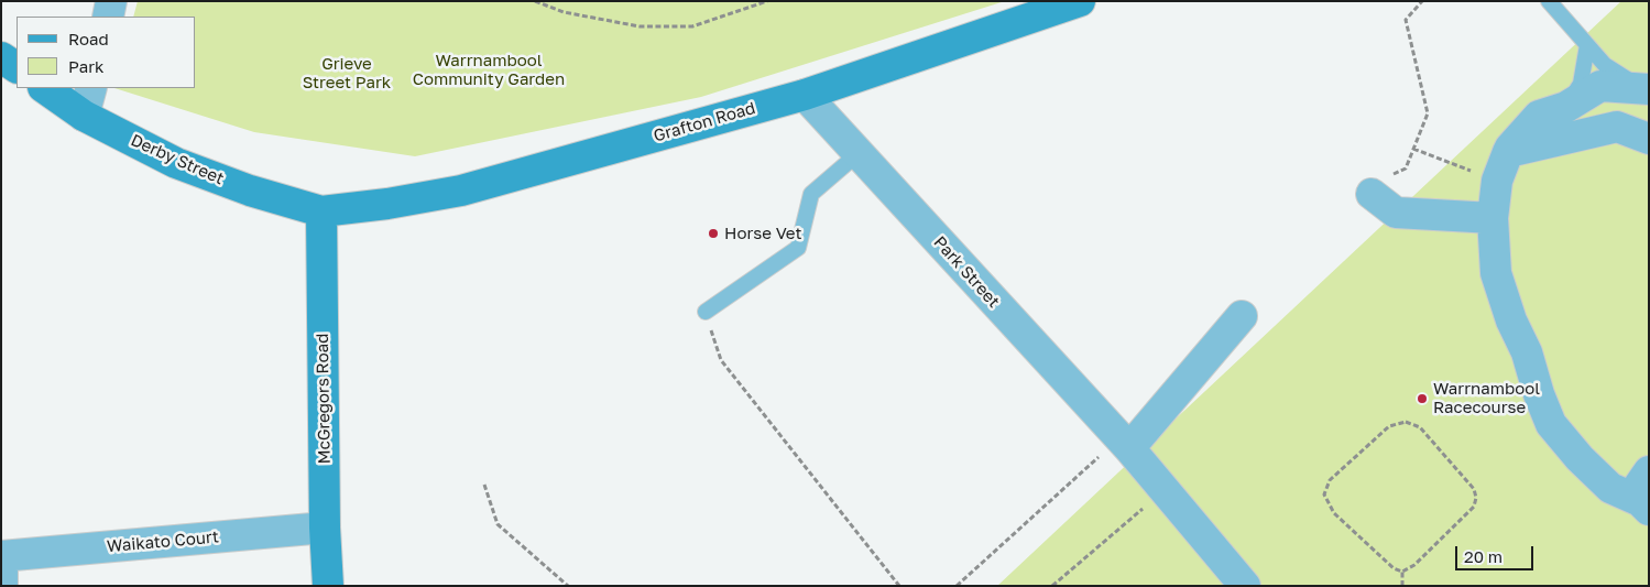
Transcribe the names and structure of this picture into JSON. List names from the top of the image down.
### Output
{
  "streets": {
    "street": [
      "Grafton Road",
      "Derby Street",
      "Park Street",
      "McGregors Road",
      "Waikato Court"
    ]
  },
  "crossings": [
    ["Grafton Road", "Derby Street"],
    ["Grafton Road", "Park Street"],
    ["Grafton Road", "McGregors Road"],
    ["Derby Street", "McGregors Road"],
    ["McGregors Road", "Waikato Court"]
  ],
  "parks": ["Warrnambool Community Garden", "Grieve Street Park"],
  "places": ["Horse Vet", "Warrnambool Racecourse"],
  "legend": ["Road", "Park"],
  "scale_bar": "20 m"
}
